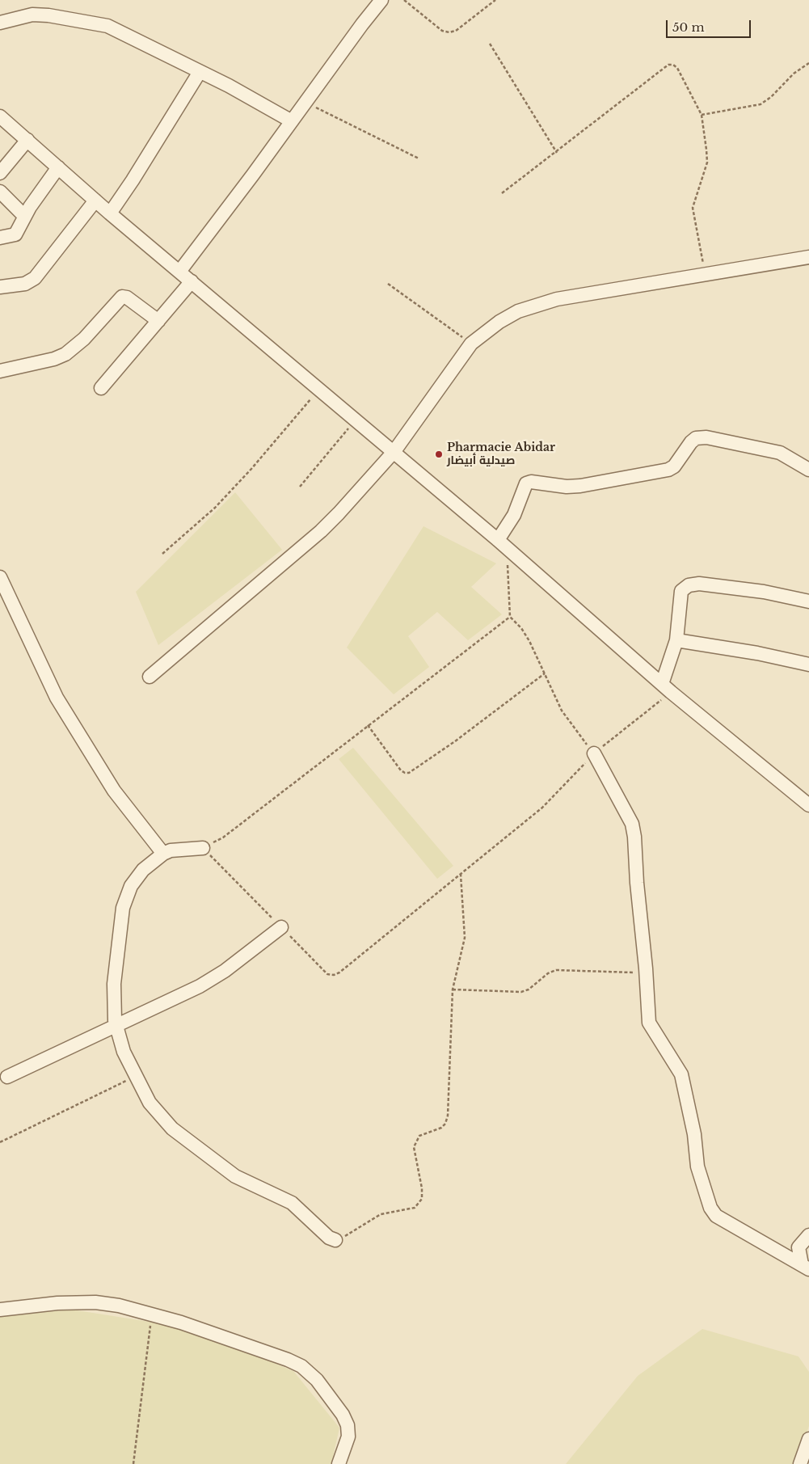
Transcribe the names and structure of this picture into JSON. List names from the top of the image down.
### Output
{
  "places": ["Pharmacie Abidar صيدلية أبيضار"],
  "scale_bar": "50 m"
}
